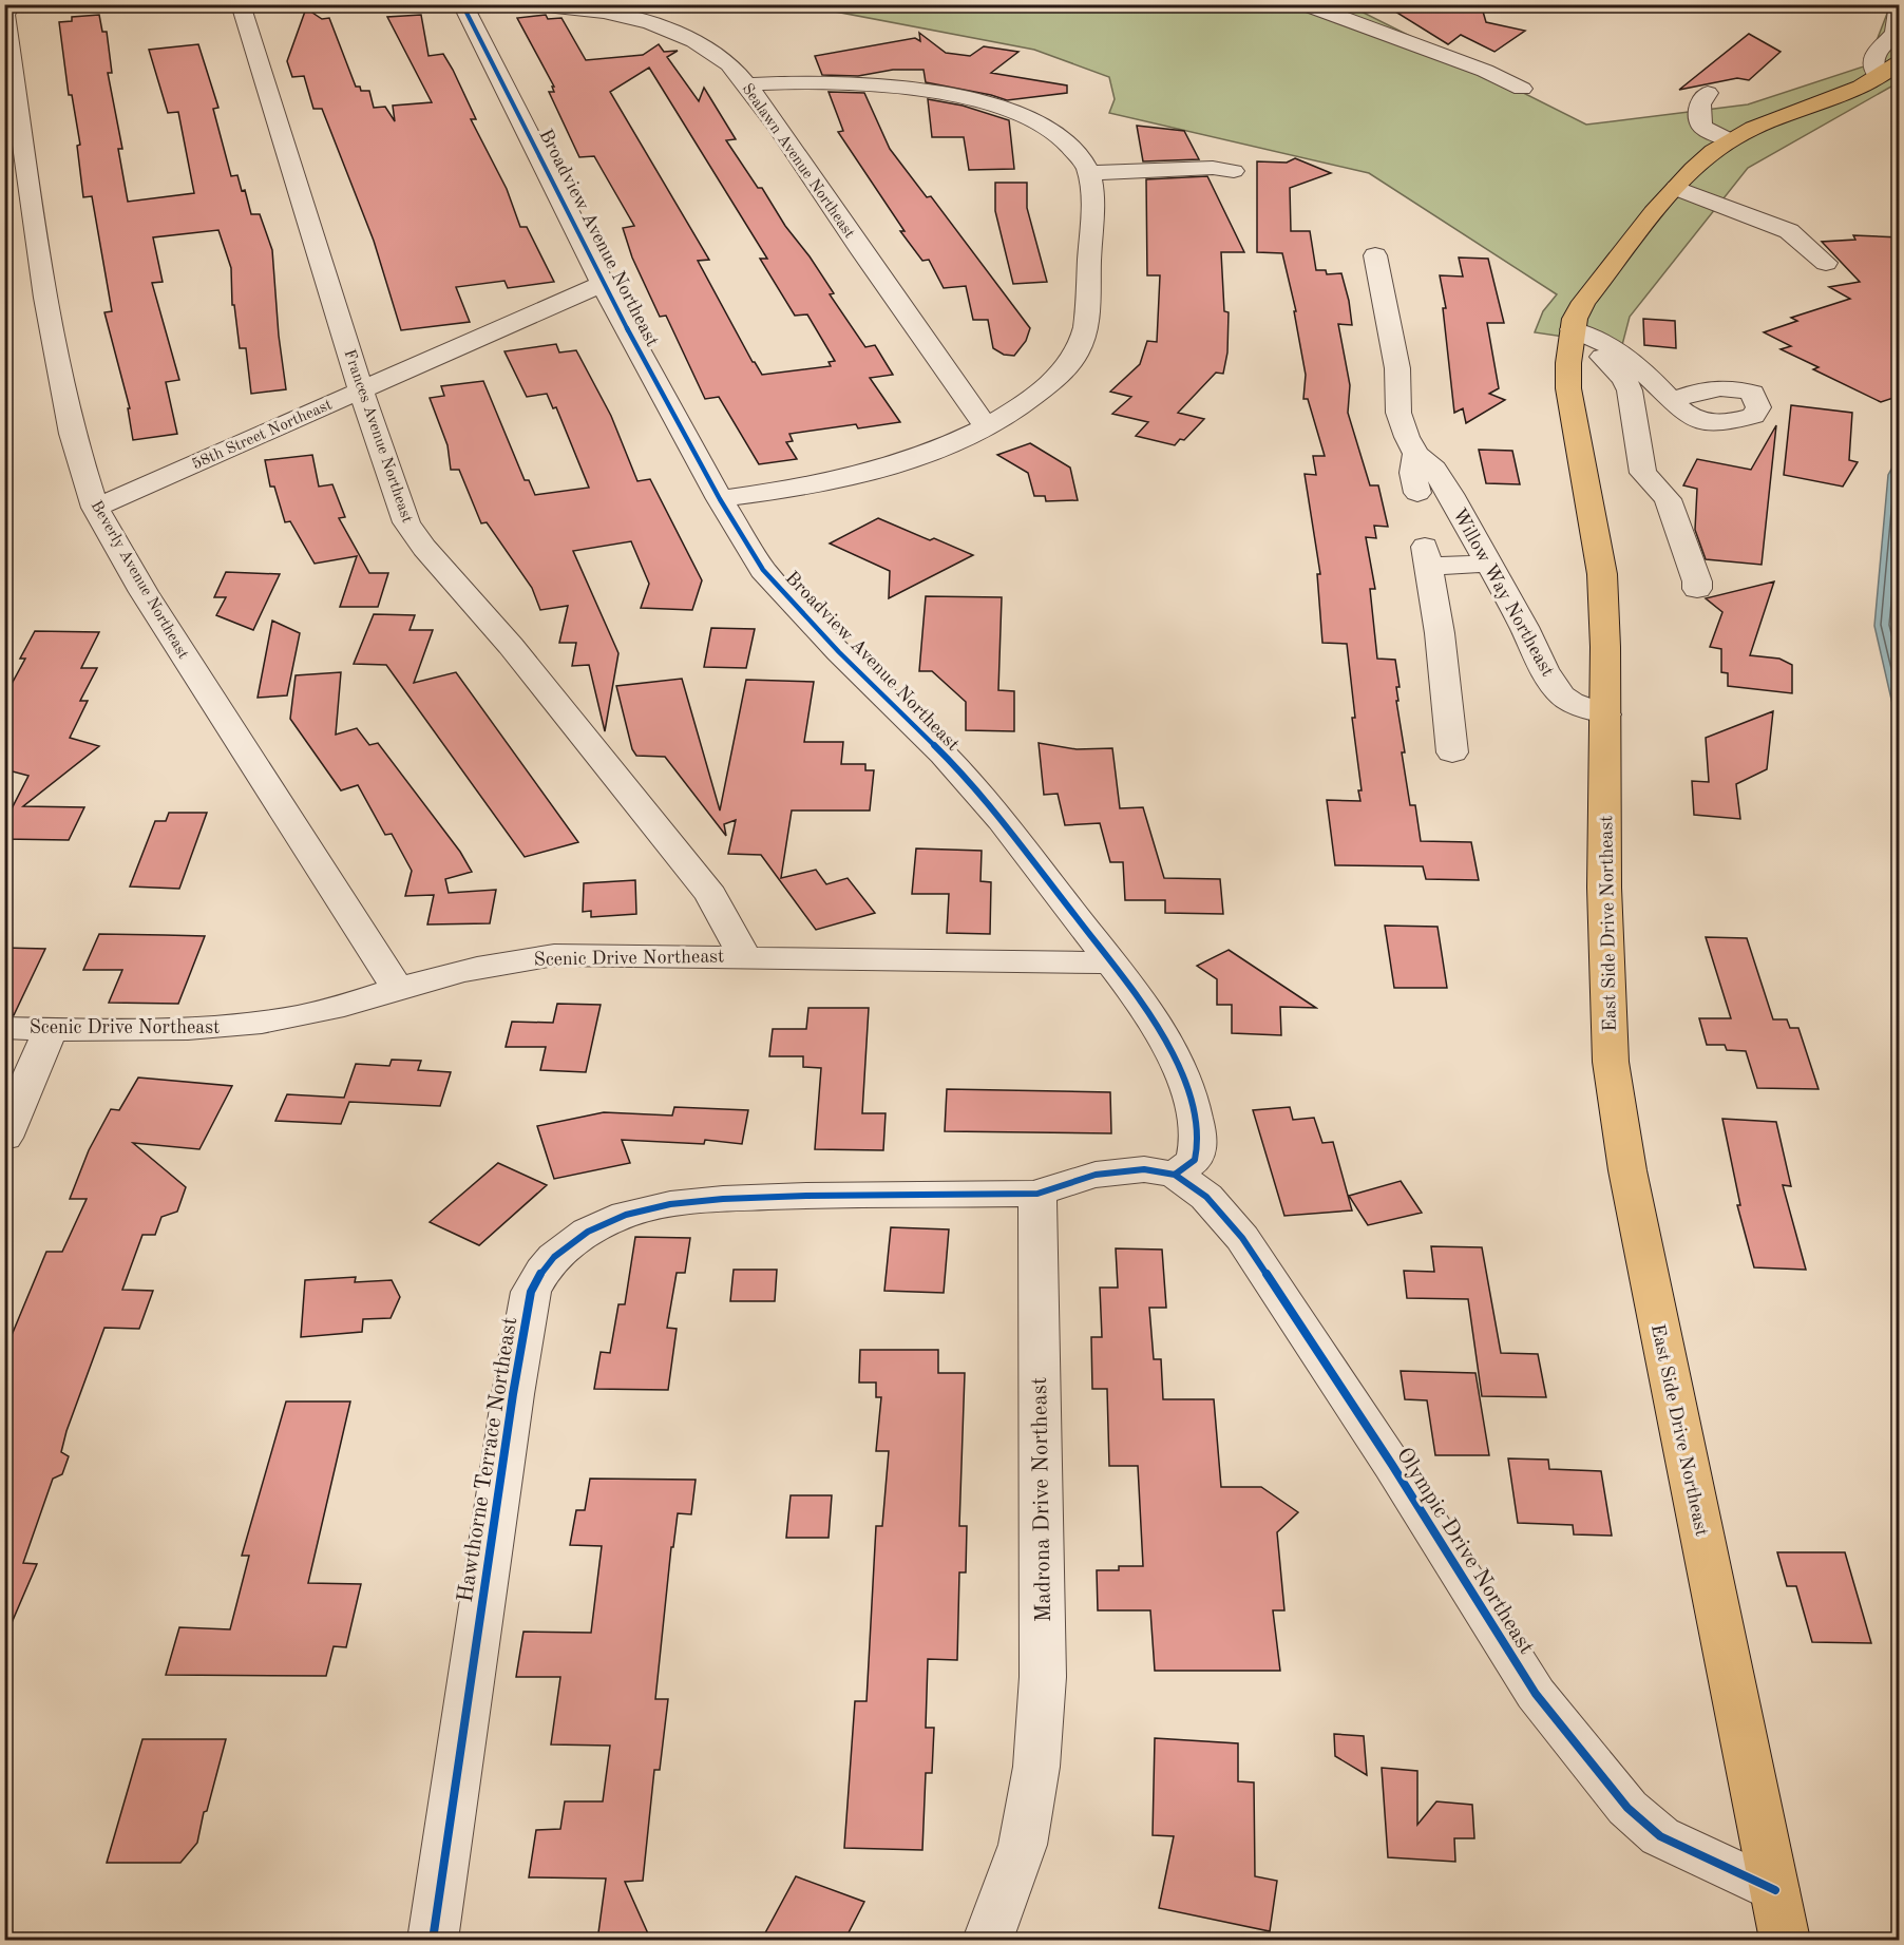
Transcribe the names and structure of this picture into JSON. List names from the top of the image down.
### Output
{
  "streets": {
    "main road": ["East Side Drive Northeast"],
    "street": [
      "Sealawn Avenue Northeast",
      "Broadview Avenue Northeast",
      "58th Street Northeast",
      "Frances Avenue Northeast",
      "Beverly Avenue Northeast",
      "Willow Way Northeast",
      "Scenic Drive Northeast",
      "Hawthorne Terrace Northeast",
      "Madrona Drive Northeast",
      "Olympic Drive Northeast"
    ]
  },
  "crossings": [
    ["Broadview Avenue Northeast", "58th Street Northeast"],
    ["Broadview Avenue Northeast", "Scenic Drive Northeast"],
    ["Broadview Avenue Northeast", "Olympic Drive Northeast"],
    ["58th Street Northeast", "Frances Avenue Northeast"],
    ["58th Street Northeast", "Beverly Avenue Northeast"],
    ["Frances Avenue Northeast", "Scenic Drive Northeast"],
    ["Beverly Avenue Northeast", "Scenic Drive Northeast"],
    ["Willow Way Northeast", "East Side Drive Northeast"],
    ["East Side Drive Northeast", "Olympic Drive Northeast"],
    ["Hawthorne Terrace Northeast", "Madrona Drive Northeast"]
  ]
}
